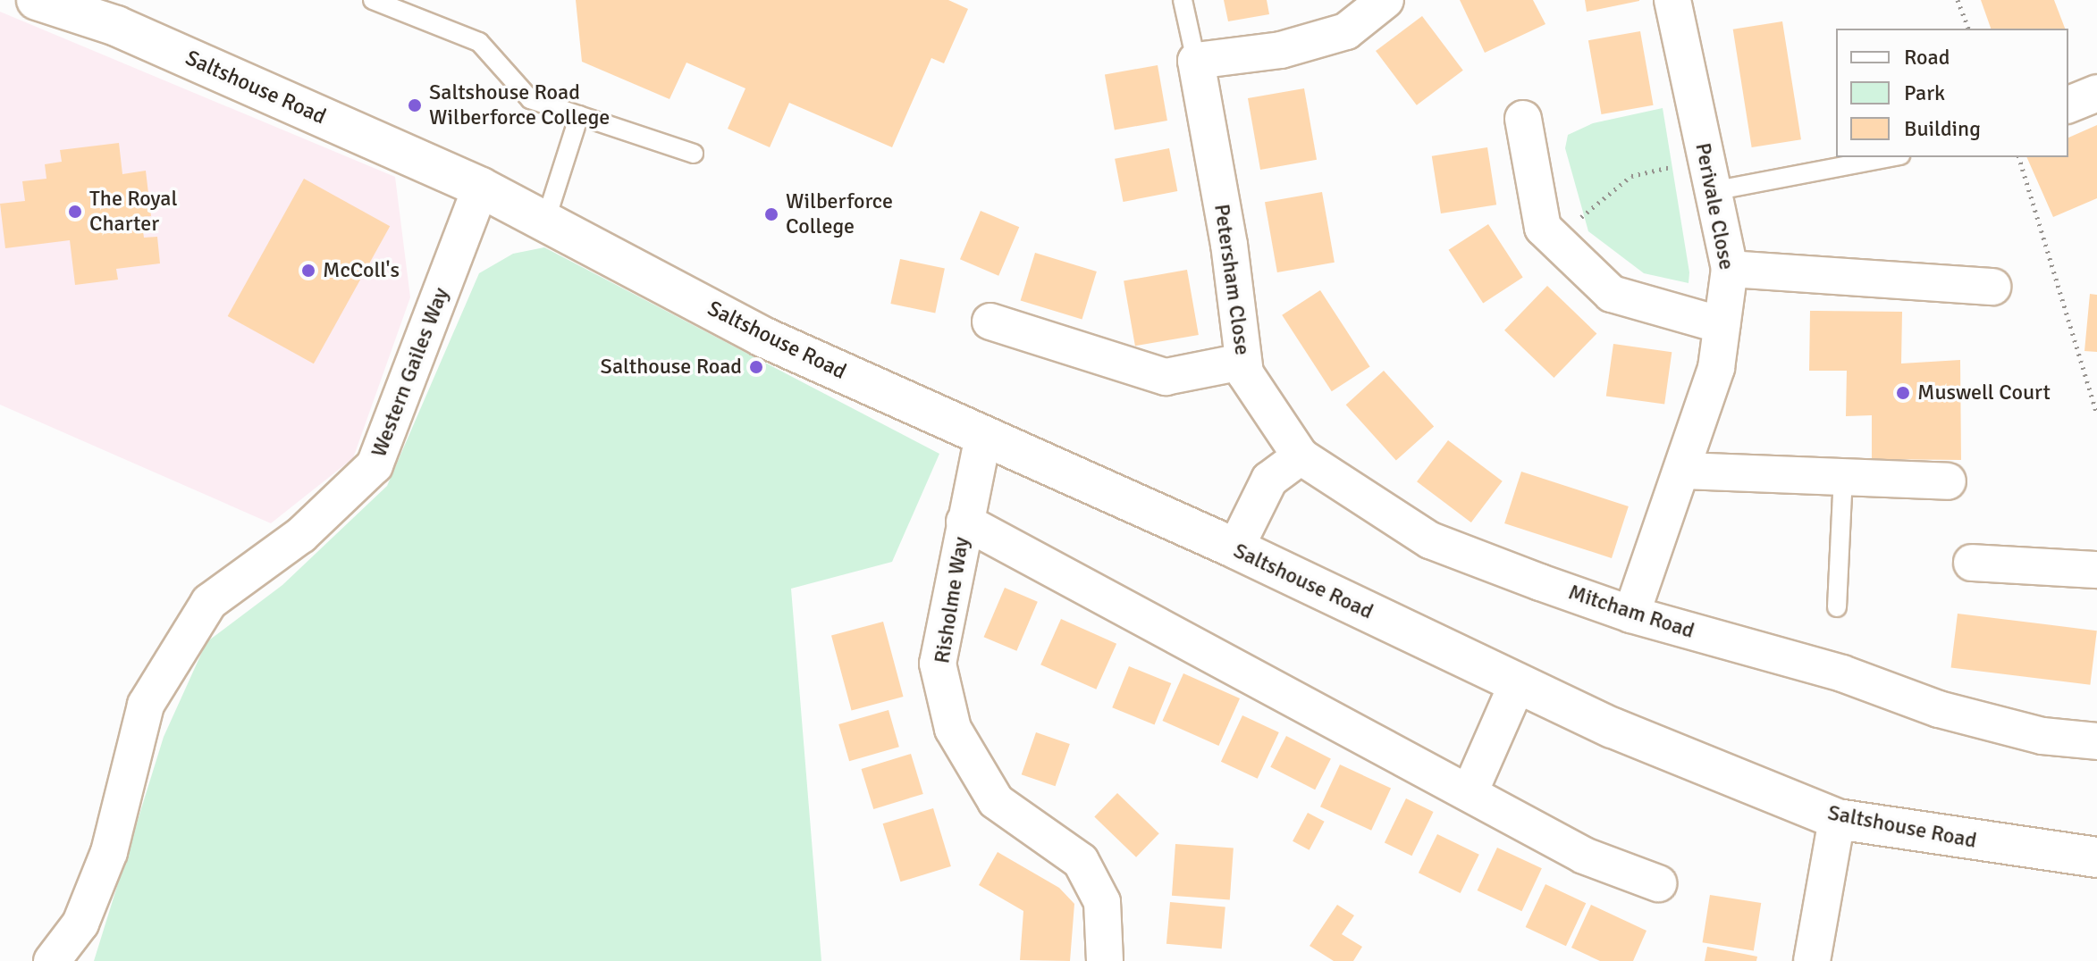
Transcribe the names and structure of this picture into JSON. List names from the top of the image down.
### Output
{
  "streets": {
    "main road": ["Saltshouse Road"],
    "street": [
      "Perivale Close",
      "Petersham Close",
      "Western Gailes Way",
      "Risholme Way",
      "Mitcham Road"
    ]
  },
  "crossings": [
    ["Saltshouse Road", "Western Gailes Way"],
    ["Saltshouse Road", "Risholme Way"],
    ["Perivale Close", "Mitcham Road"],
    ["Petersham Close", "Mitcham Road"]
  ],
  "places": [
    "Saltshouse Road Wilberforce College",
    "The Royal Charter",
    "Wilberforce College",
    "McColl's",
    "Salthouse Road",
    "Muswell Court"
  ],
  "legend": ["Road", "Park", "Building"]
}
